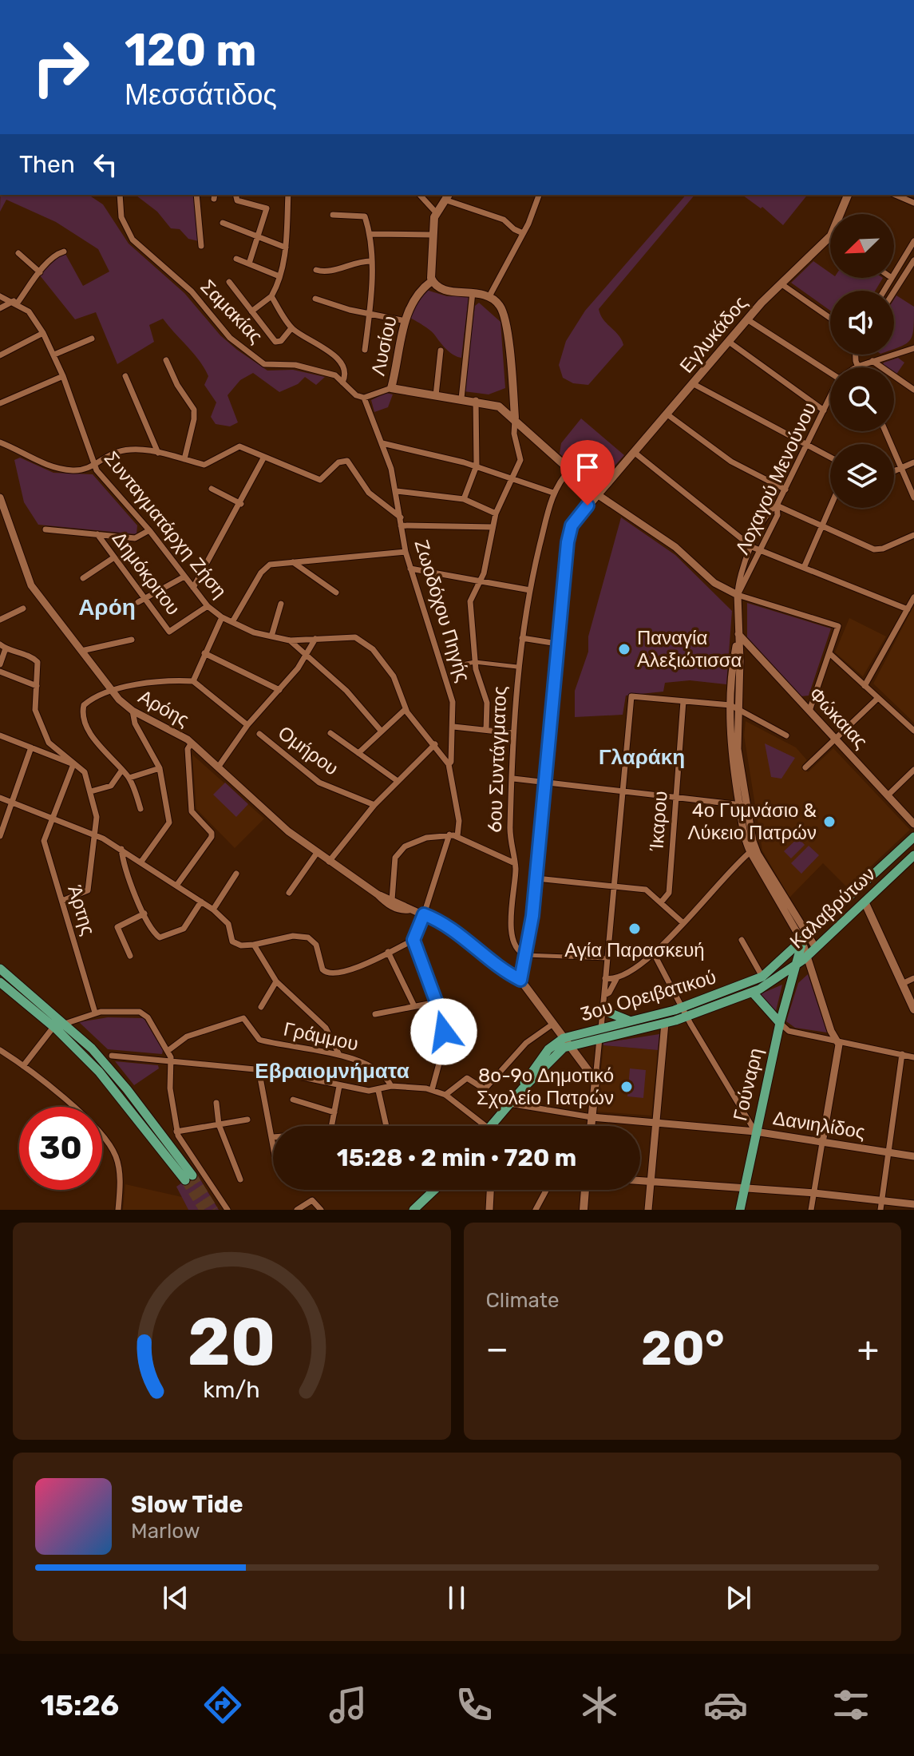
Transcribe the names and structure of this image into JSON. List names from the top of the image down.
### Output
{
  "streets": {
    "main road": [
      "Εγλυκάδος",
      "Λυσίου",
      "Καλαβρύτων",
      "3ου Ορειβατικού",
      "Γούναρη"
    ],
    "street": [
      "Σαμακίας",
      "Λοχαγού Μενούνου",
      "Συνταγματάρχη Ζήση",
      "Δημόκριτου",
      "Ζωοδόχου Πηγής",
      "Αρόης",
      "Φώκαιας",
      "Ομήρου",
      "6ου Συντάγματος",
      "Ίκαρου",
      "Άρτης",
      "Γράμμου",
      "Δανιηλίδος"
    ]
  },
  "crossings": [
    ["Σαμακίας", "Ζωοδόχου Πηγής"],
    ["Εγλυκάδος", "6ου Συντάγματος"],
    ["Συνταγματάρχη Ζήση", "Δημόκριτου"],
    ["Συνταγματάρχη Ζήση", "Ζωοδόχου Πηγής"],
    ["Καλαβρύτων", "3ου Ορειβατικού"],
    ["Καλαβρύτων", "Γούναρη"],
    ["3ου Ορειβατικού", "Γούναρη"],
    ["Γούναρη", "Δανιηλίδος"]
  ],
  "districts": ["Αρόη", "Γλαράκη", "Εβραιομνήματα"],
  "places": [
    "Παναγία Αλεξιώτισσα",
    "4ο Γυμνάσιο & Λύκειο Πατρών",
    "Αγία Παρασκευή",
    "8o-9ο Δημοτικό Σχολείο Πατρών"
  ],
  "north": "bottom left",
  "page": {
    "turn": ["120 m", "Μεσσάτιδος"],
    "then": "Then",
    "limit": "30",
    "trip": "15:28 · 2 min · 720 m",
    "tile": "Climate",
    "heat": ["−", "20°", "+"],
    "song": ["Slow Tide", "Marlow"],
    "tabs": "15:26",
    "gauge": ["20", "km/h"]
  }
}
